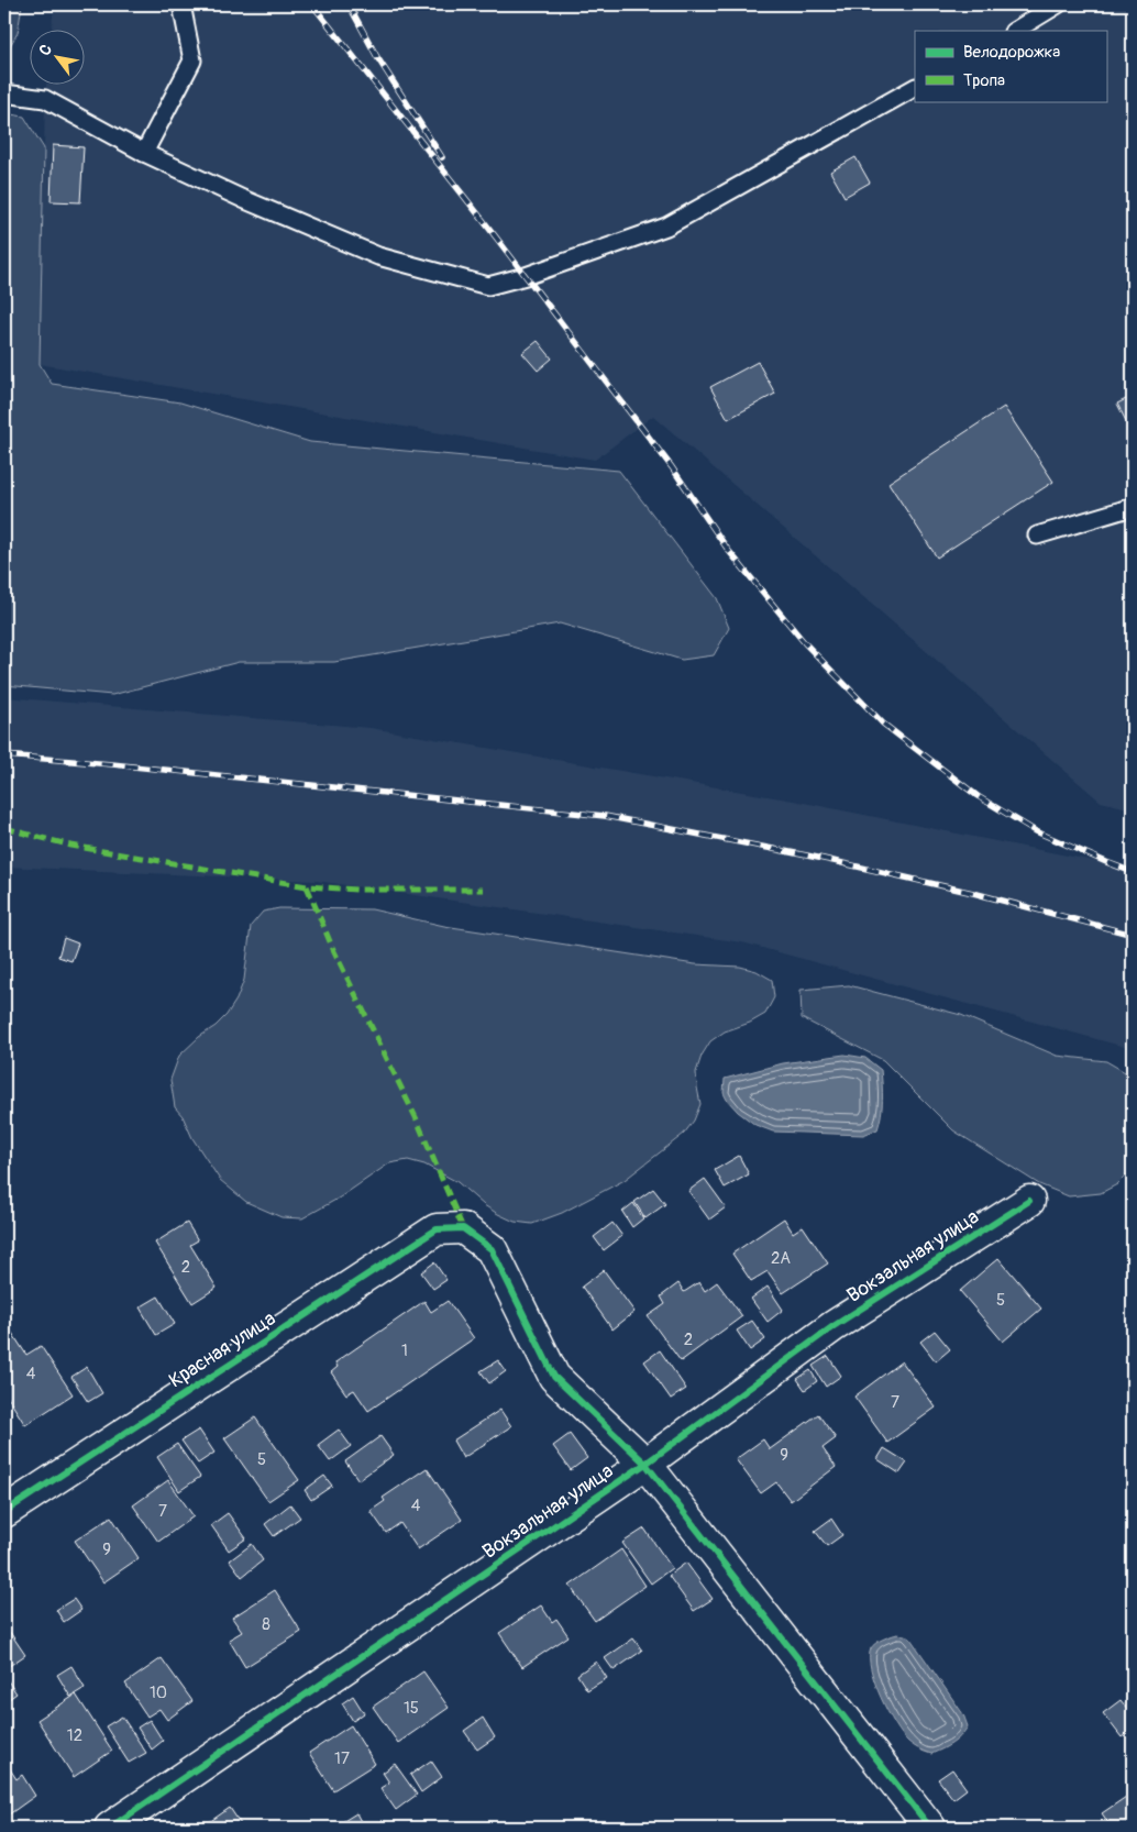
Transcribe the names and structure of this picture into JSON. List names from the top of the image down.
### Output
{
  "streets": {
    "street": ["Вокзальная улица", "Красная улица"]
  },
  "crossings": [
    ["Вокзальная улица", "Красная улица"]
  ],
  "house_numbers": [
    "2А",
    "2",
    "5",
    "2",
    "1",
    "4",
    "7",
    "9",
    "5",
    "4",
    "7",
    "9",
    "8",
    "10",
    "15",
    "12",
    "17"
  ],
  "legend": ["Велодорожка", "Тропа"],
  "north": "top left"
}
